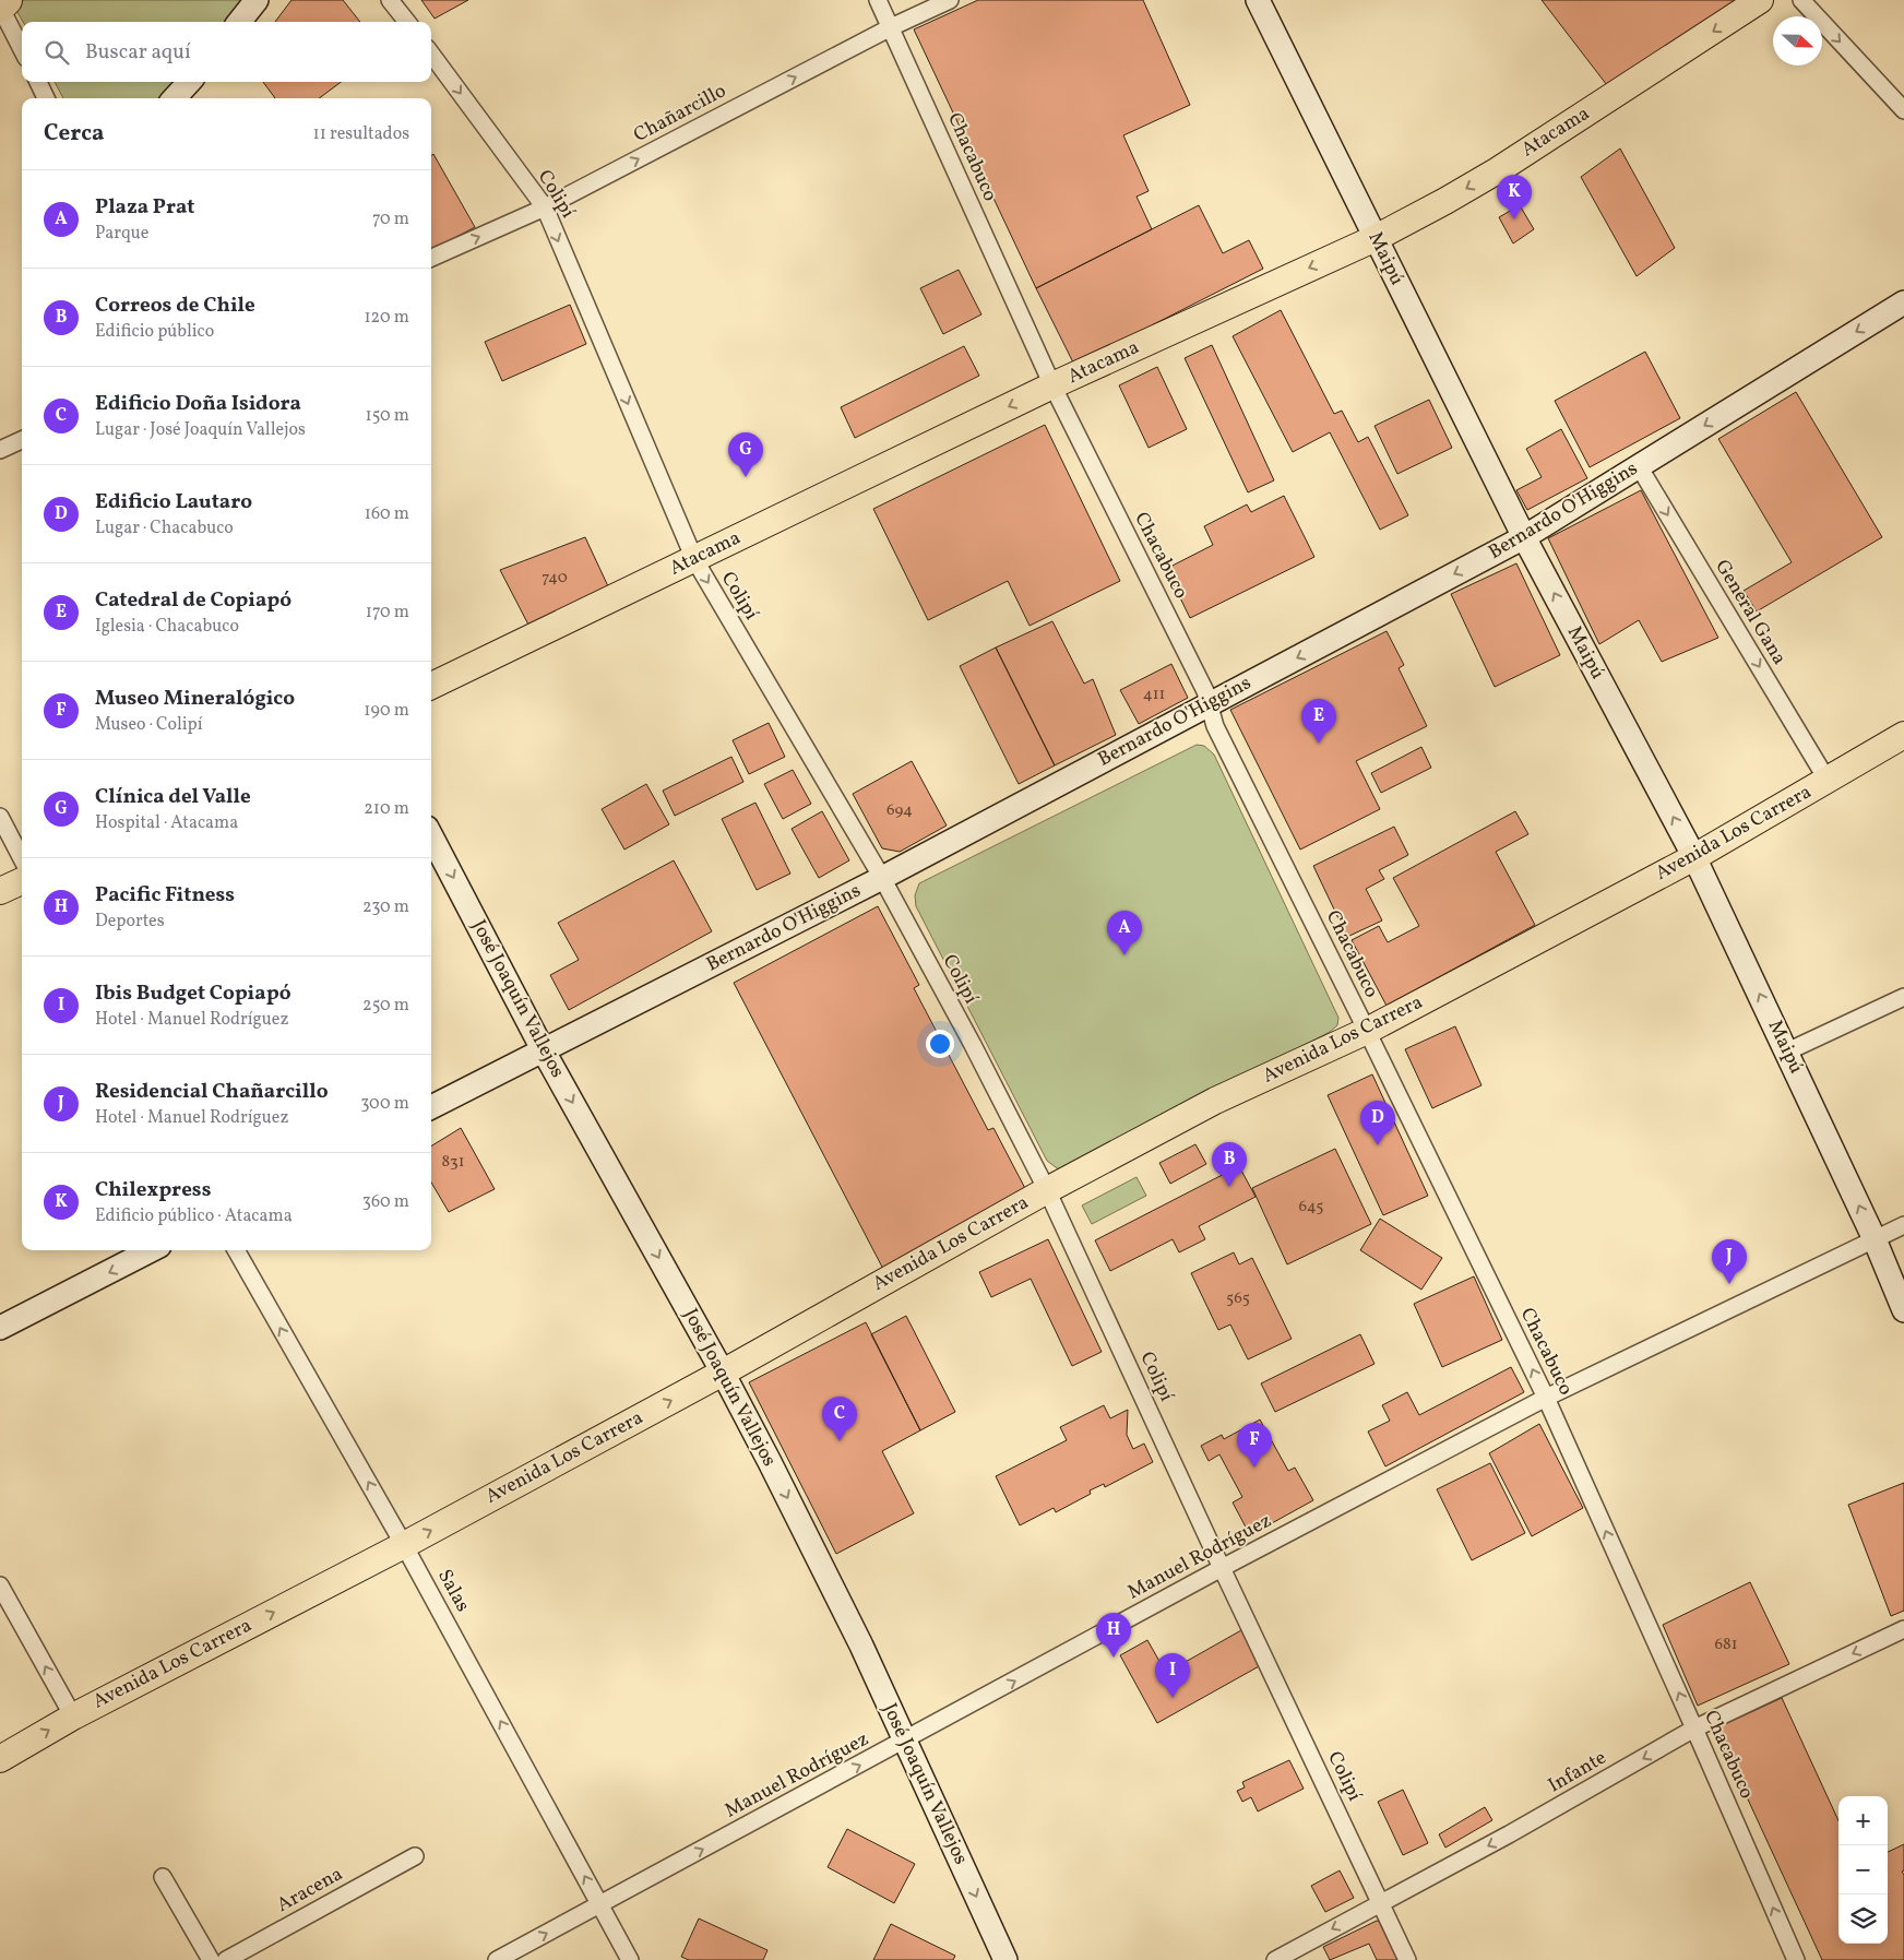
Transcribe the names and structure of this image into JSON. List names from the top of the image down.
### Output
{
  "streets": {
    "main road": [
      "Atacama",
      "Maipú",
      "Bernardo O'Higgins",
      "Avenida Los Carrera",
      "José Joaquín Vallejos"
    ],
    "street": [
      "Chañarcillo",
      "Chacabuco",
      "Colipí",
      "General Gana",
      "Manuel Rodríguez",
      "Salas",
      "Infante",
      "Aracena"
    ]
  },
  "crossings": [
    ["Chañarcillo", "Chacabuco"],
    ["Chañarcillo", "Colipí"],
    ["Atacama", "Chacabuco"],
    ["Atacama", "Colipí"],
    ["Atacama", "Maipú"],
    ["Chacabuco", "Bernardo O'Higgins"],
    ["Chacabuco", "Avenida Los Carrera"],
    ["Chacabuco", "Manuel Rodríguez"],
    ["Chacabuco", "Infante"],
    ["Colipí", "Bernardo O'Higgins"],
    ["Colipí", "Avenida Los Carrera"],
    ["Colipí", "Manuel Rodríguez"],
    ["Colipí", "Infante"],
    ["Maipú", "Bernardo O'Higgins"],
    ["Maipú", "Avenida Los Carrera"],
    ["Maipú", "Manuel Rodríguez"],
    ["Bernardo O'Higgins", "General Gana"],
    ["Bernardo O'Higgins", "José Joaquín Vallejos"],
    ["General Gana", "Avenida Los Carrera"],
    ["Avenida Los Carrera", "José Joaquín Vallejos"],
    ["Avenida Los Carrera", "Salas"],
    ["José Joaquín Vallejos", "Manuel Rodríguez"],
    ["Manuel Rodríguez", "Salas"]
  ],
  "one_way": [
    "Chañarcillo",
    "Atacama",
    "Chacabuco",
    "Colipí",
    "Maipú",
    "Bernardo O'Higgins",
    "General Gana",
    "Avenida Los Carrera",
    "José Joaquín Vallejos",
    "Manuel Rodríguez",
    "Salas",
    "Infante"
  ],
  "house_numbers": [
    "740",
    "411",
    "694",
    "831",
    "645",
    "565",
    "681"
  ],
  "north": "right",
  "page": {
    "search": "Buscar aquí",
    "heading": ["Cerca", "11 resultados"],
    "list": [
      {
        "mark": "A",
        "name": "Plaza Prat",
        "note": "Parque",
        "value": "70 m"
      },
      {
        "mark": "B",
        "name": "Correos de Chile",
        "note": "Edificio público",
        "value": "120 m"
      },
      {
        "mark": "C",
        "name": "Edificio Doña Isidora",
        "note": "Lugar · José Joaquín Vallejos",
        "value": "150 m"
      },
      {
        "mark": "D",
        "name": "Edificio Lautaro",
        "note": "Lugar · Chacabuco",
        "value": "160 m"
      },
      {
        "mark": "E",
        "name": "Catedral de Copiapó",
        "note": "Iglesia · Chacabuco",
        "value": "170 m"
      },
      {
        "mark": "F",
        "name": "Museo Mineralógico",
        "note": "Museo · Colipí",
        "value": "190 m"
      },
      {
        "mark": "G",
        "name": "Clínica del Valle",
        "note": "Hospital · Atacama",
        "value": "210 m"
      },
      {
        "mark": "H",
        "name": "Pacific Fitness",
        "note": "Deportes",
        "value": "230 m"
      },
      {
        "mark": "I",
        "name": "Ibis Budget Copiapó",
        "note": "Hotel · Manuel Rodríguez",
        "value": "250 m"
      },
      {
        "mark": "J",
        "name": "Residencial Chañarcillo",
        "note": "Hotel · Manuel Rodríguez",
        "value": "300 m"
      },
      {
        "mark": "K",
        "name": "Chilexpress",
        "note": "Edificio público · Atacama",
        "value": "360 m"
      }
    ],
    "pins": [
      "K",
      "G",
      "E",
      "A",
      "D",
      "B",
      "J",
      "C",
      "F",
      "H",
      "I"
    ],
    "map_buttons": ["+", "−"]
  }
}
